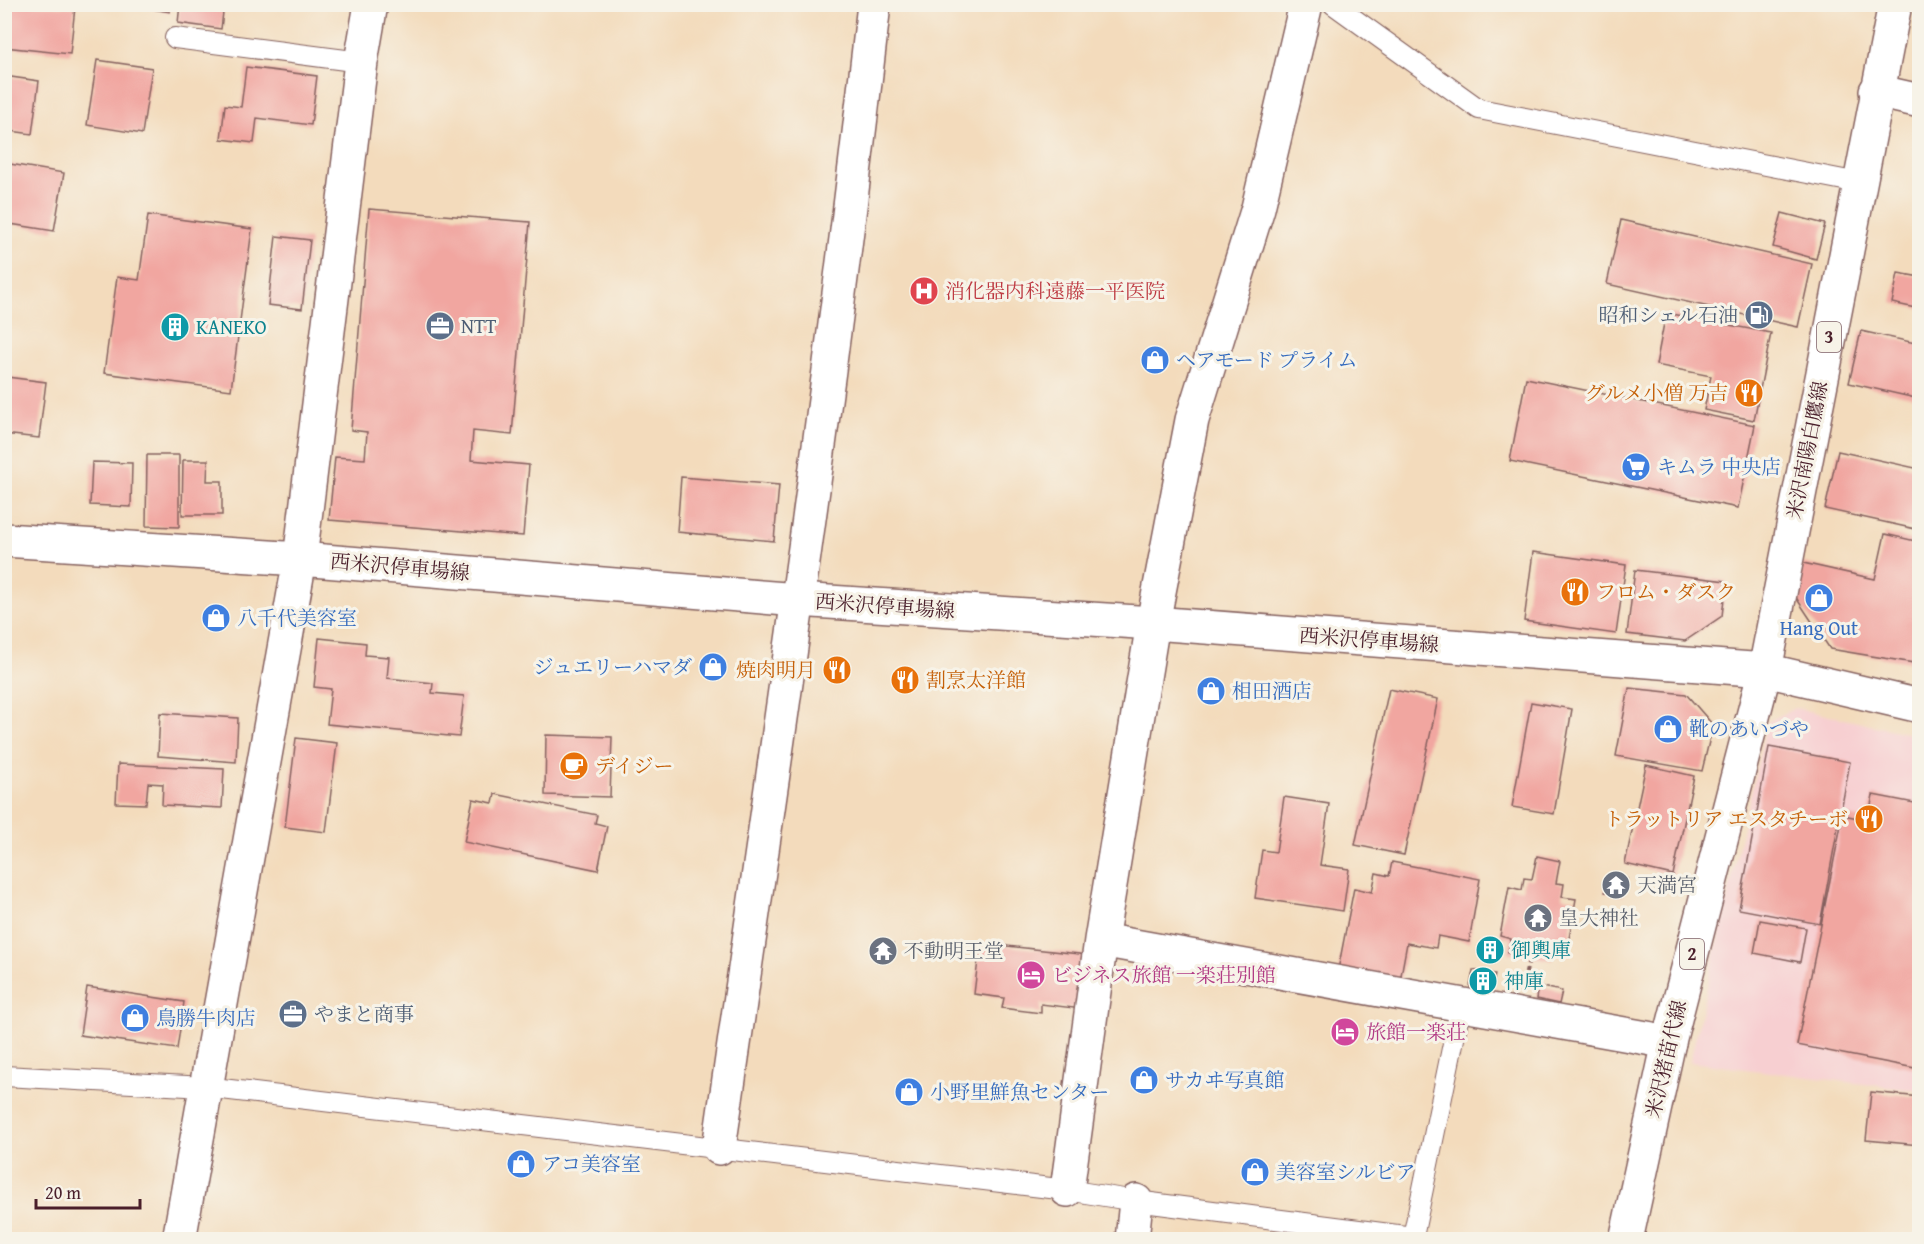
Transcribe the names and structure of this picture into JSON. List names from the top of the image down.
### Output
{
  "streets": {
    "street": [
      "3",
      "米沢南陽白鷹線",
      "西米沢停車場線",
      "2",
      "米沢猪苗代線"
    ]
  },
  "crossings": [
    ["米沢南陽白鷹線", "西米沢停車場線"],
    ["米沢南陽白鷹線", "米沢猪苗代線"],
    ["西米沢停車場線", "米沢猪苗代線"]
  ],
  "places": {
    "hospital": ["消化器内科遠藤一平医院"],
    "fuel station": ["昭和シェル石油"],
    "office": ["NTT", "やまと商事"],
    "building": ["KANEKO", "御輿庫", "神庫"],
    "shop": [
      "ヘアモード プライム",
      "Hang Out",
      "八千代美容室",
      "ジュエリーハマダ",
      "相田酒店",
      "靴のあいづや",
      "鳥勝牛肉店",
      "サカヰ写真館",
      "小野里鮮魚センター",
      "アコ美容室",
      "美容室シルビア"
    ],
    "restaurant": [
      "グルメ小僧 万吉",
      "フロム・ダスク",
      "焼肉明月",
      "割烹太洋館",
      "トラットリア エスタチーボ"
    ],
    "supermarket": ["キムラ 中央店"],
    "cafe": ["デイジー"],
    "temple": ["天満宮", "皇大神社", "不動明王堂"],
    "hotel": ["ビジネス旅館 一楽荘別館", "旅館一楽荘"]
  },
  "scale_bar": "20 m"
}
